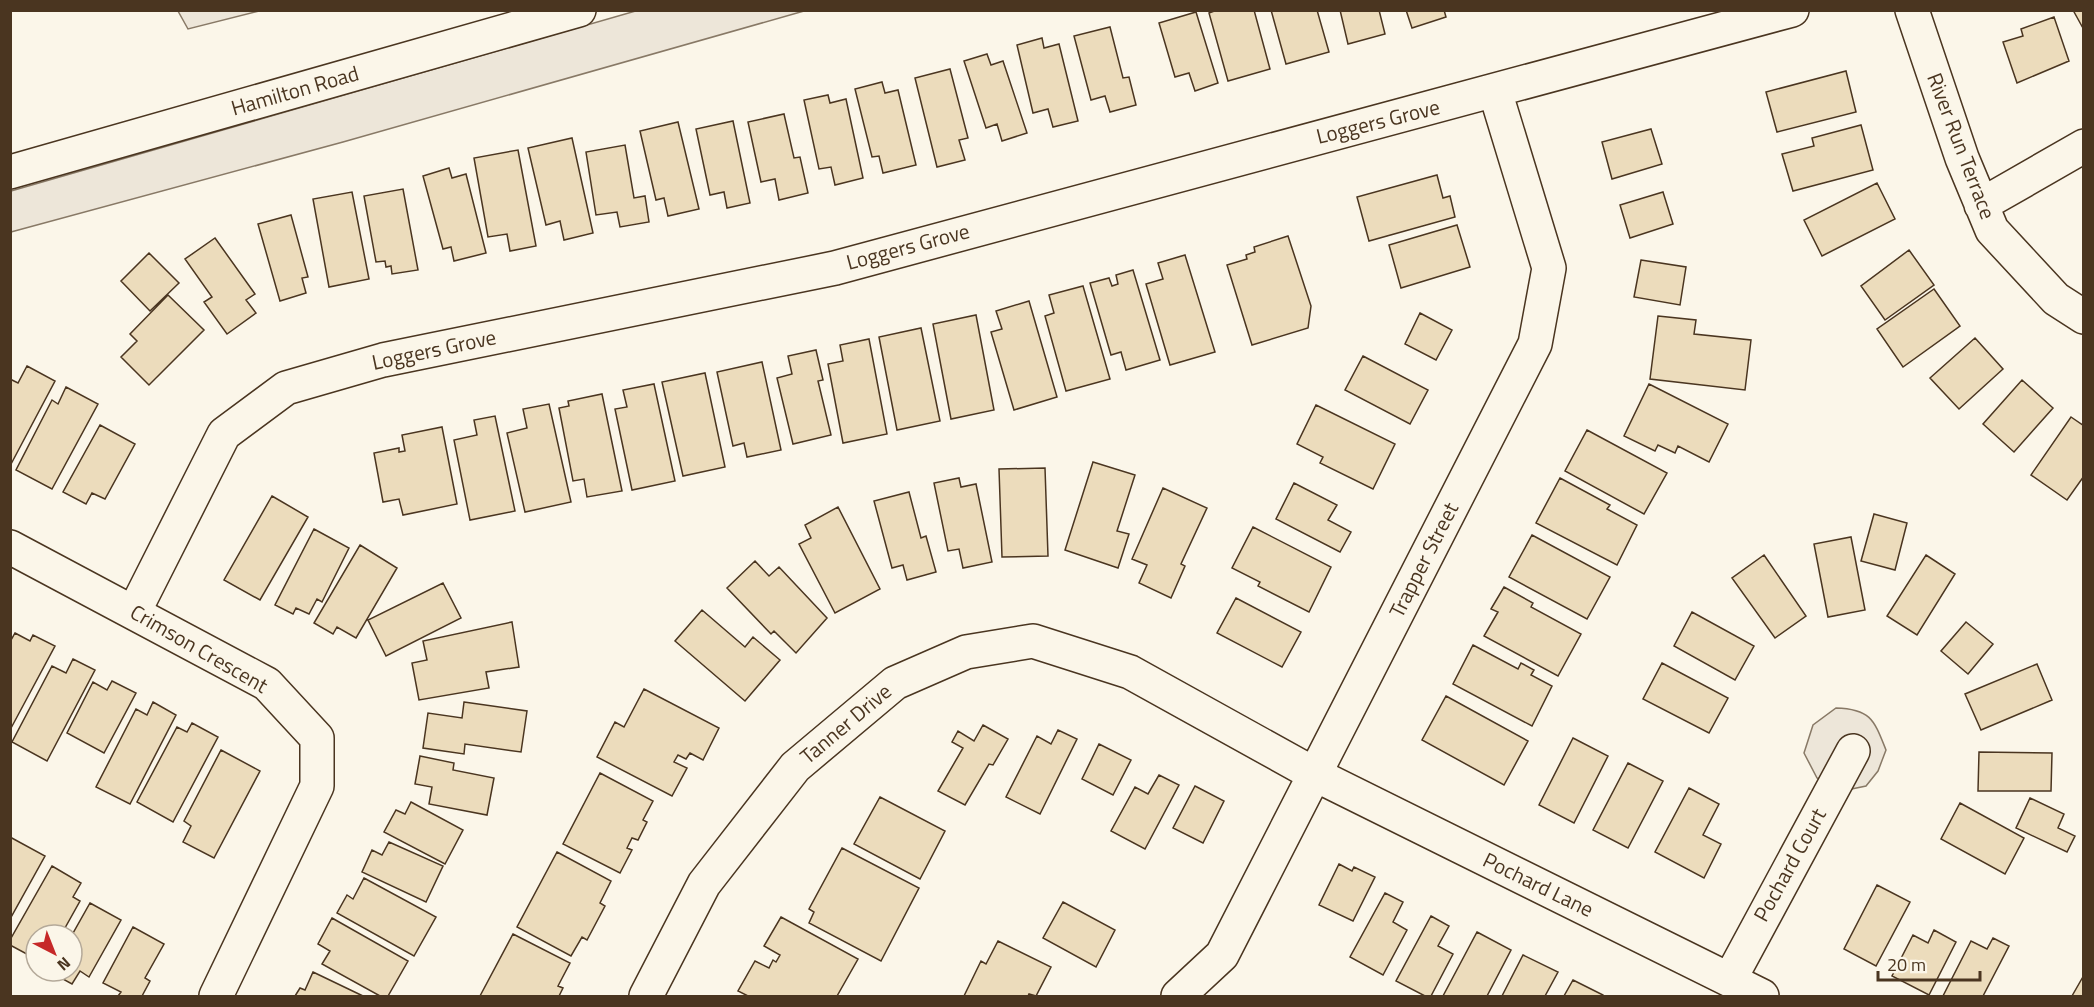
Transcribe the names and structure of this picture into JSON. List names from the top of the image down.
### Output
{
  "streets": {
    "street": [
      "Hamilton Road",
      "Loggers Grove",
      "River Run Terrace",
      "Trapper Street",
      "Crimson Crescent",
      "Tanner Drive",
      "Pochard Court",
      "Pochard Lane"
    ]
  },
  "crossings": [
    ["Loggers Grove", "Trapper Street"],
    ["Loggers Grove", "Crimson Crescent"],
    ["Trapper Street", "Tanner Drive"],
    ["Trapper Street", "Pochard Lane"],
    ["Tanner Drive", "Pochard Lane"],
    ["Pochard Court", "Pochard Lane"]
  ],
  "scale_bar": "20 m",
  "north": "bottom right"
}
